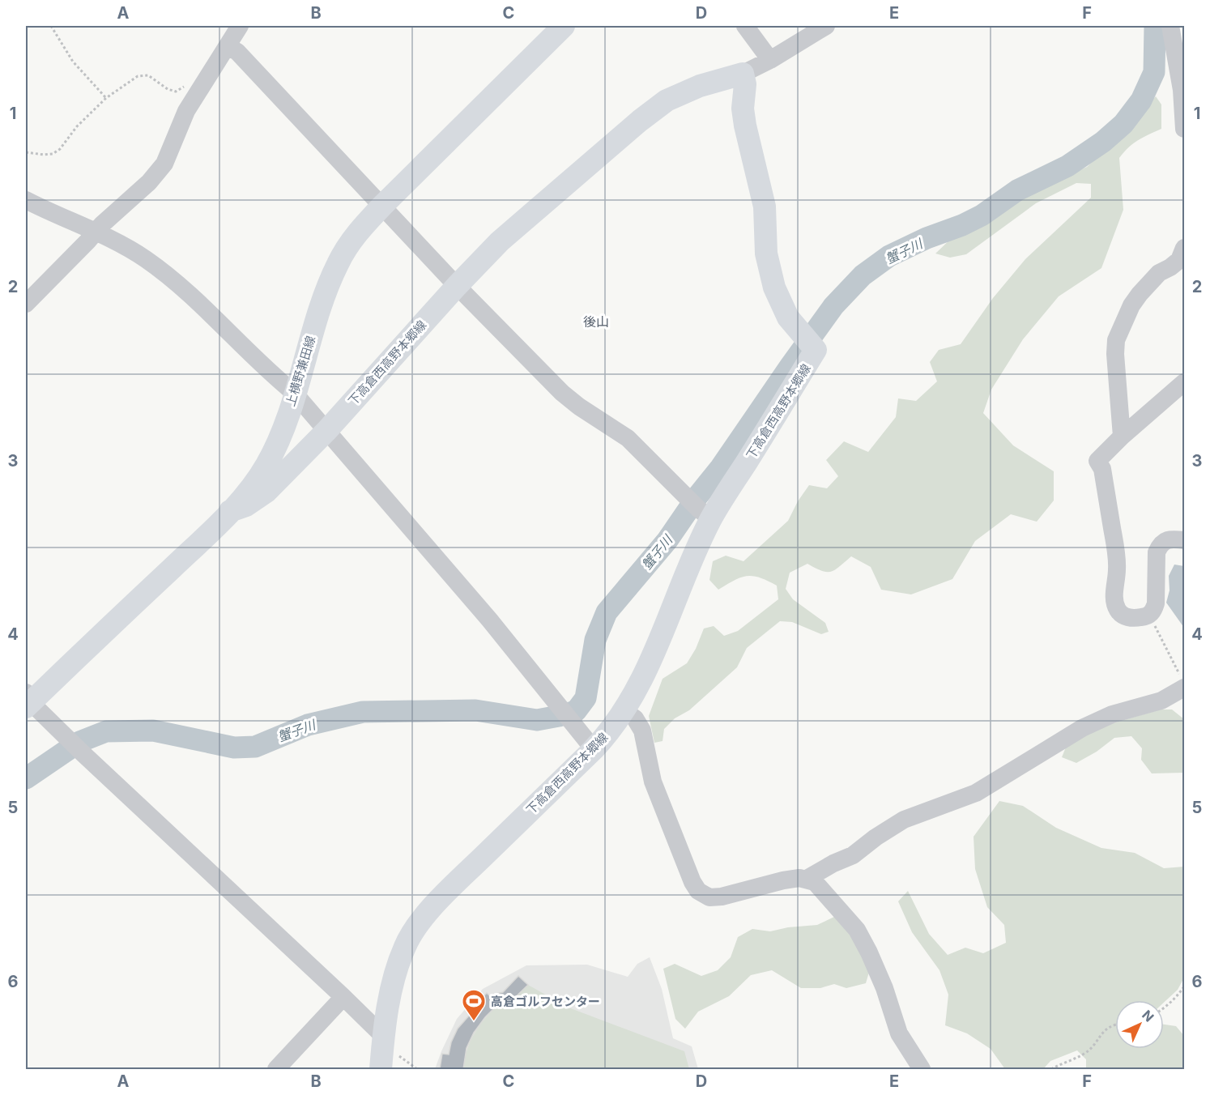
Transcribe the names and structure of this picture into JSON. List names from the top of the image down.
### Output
{
  "streets": {
    "main road": ["下高倉西高野本郷線", "上横野兼田線"]
  },
  "crossings": [
    ["下高倉西高野本郷線", "上横野兼田線"]
  ],
  "districts": ["後山"],
  "water": ["蟹子川"],
  "places": {
    "sports": ["高倉ゴルフセンター"]
  },
  "north": "top right",
  "grid": {
    "columns": [
      "A",
      "B",
      "C",
      "D",
      "E",
      "F"
    ],
    "rows": [
      "1",
      "2",
      "3",
      "4",
      "5",
      "6"
    ]
  }
}
